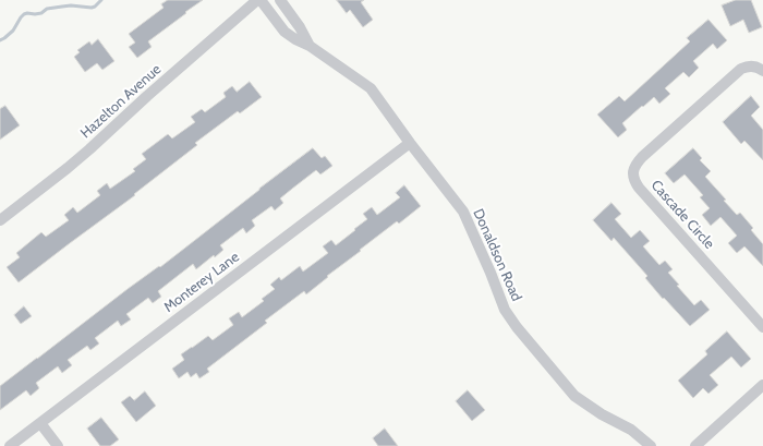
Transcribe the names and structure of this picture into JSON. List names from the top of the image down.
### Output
{
  "streets": {
    "street": [
      "Hazelton Avenue",
      "Cascade Circle",
      "Donaldson Road",
      "Monterey Lane"
    ]
  },
  "crossings": [
    ["Donaldson Road", "Monterey Lane"]
  ]
}
